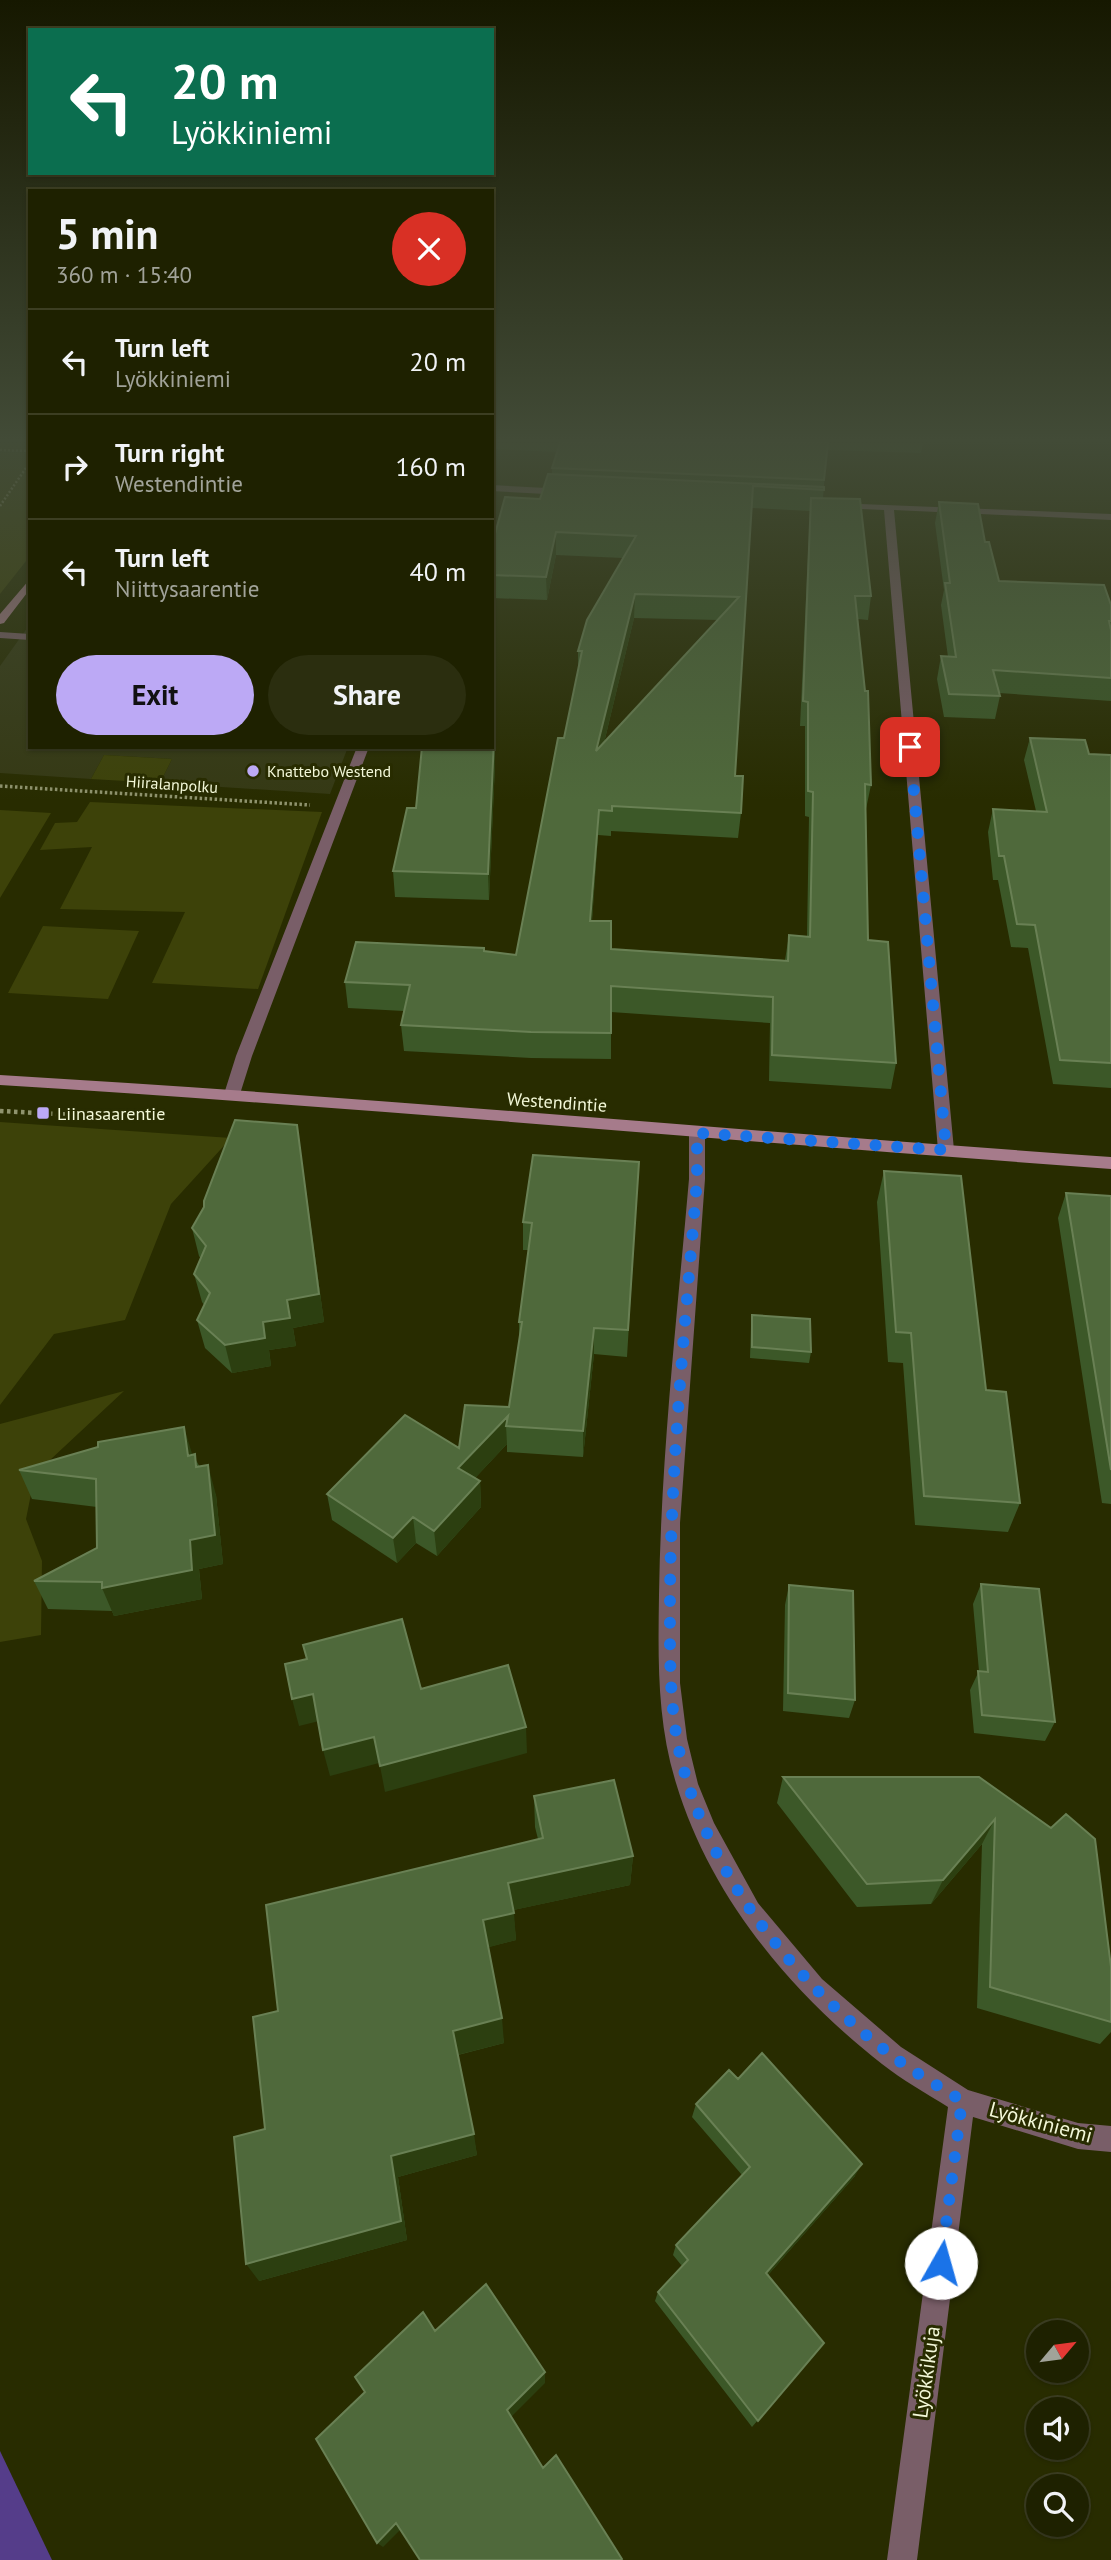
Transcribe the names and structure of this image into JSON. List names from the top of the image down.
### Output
{
  "streets": {
    "street": ["Westendintie", "Lyökkiniemi", "Lyökkikuja"],
    "path": ["Hiiralanpolku"]
  },
  "crossings": [
    ["Westendintie", "Lyökkiniemi"],
    ["Lyökkiniemi", "Lyökkikuja"]
  ],
  "places": {
    "other": ["Knattebo Westend"],
    "transit": ["Liinasaarentie"]
  },
  "north": "top right",
  "page": {
    "turn": ["20 m", "Lyökkiniemi"],
    "heading": ["5 min", "360 m · 15:40"],
    "list": [
      {
        "name": "Turn left",
        "note": "Lyökkiniemi",
        "value": "20 m"
      },
      {
        "name": "Turn right",
        "note": "Westendintie",
        "value": "160 m"
      },
      {
        "name": "Turn left",
        "note": "Niittysaarentie",
        "value": "40 m"
      }
    ],
    "buttons": ["Exit", "Share"]
  }
}
